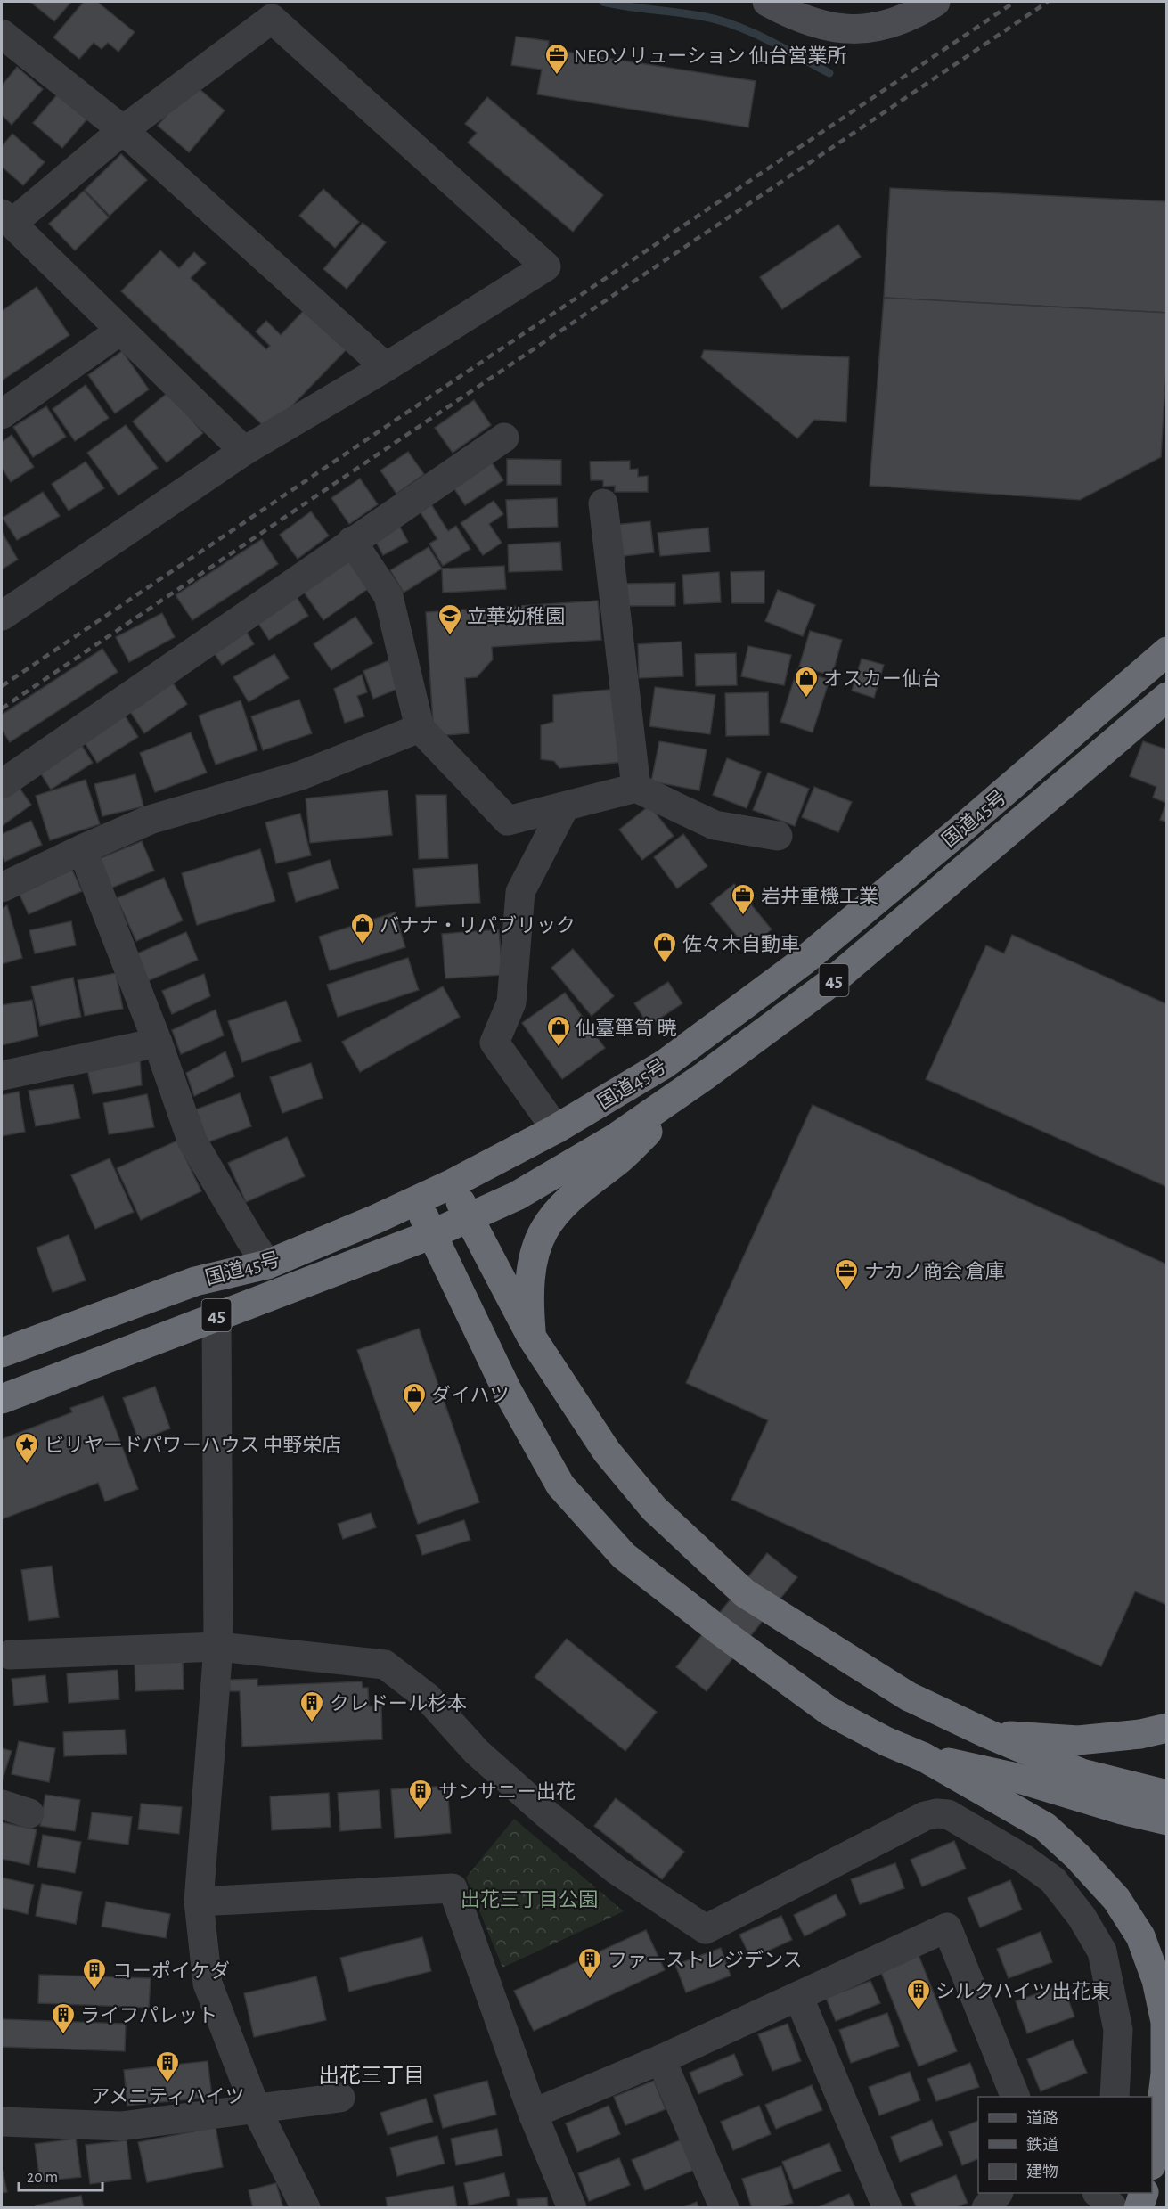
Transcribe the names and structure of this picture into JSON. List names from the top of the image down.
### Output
{
  "streets": {
    "highway": ["国道45号", "45"]
  },
  "districts": ["出花三丁目"],
  "parks": ["出花三丁目公園"],
  "places": {
    "office": ["NEOソリューション 仙台営業所", "岩井重機工業", "ナカノ商会 倉庫"],
    "school or university": ["立華幼稚園"],
    "shop": [
      "オスカー仙台",
      "バナナ・リパブリック",
      "佐々木自動車",
      "仙臺箪笥 暁",
      "ダイハツ"
    ],
    "place": ["ビリヤードパワーハウス 中野栄店"],
    "building": [
      "クレドール杉本",
      "サンサニー出花",
      "ファーストレジデンス",
      "コーポイケダ",
      "シルクハイツ出花東",
      "ライフパレット",
      "アメニティハイツ"
    ]
  },
  "legend": ["道路", "鉄道", "建物"],
  "scale_bar": "20 m"
}
